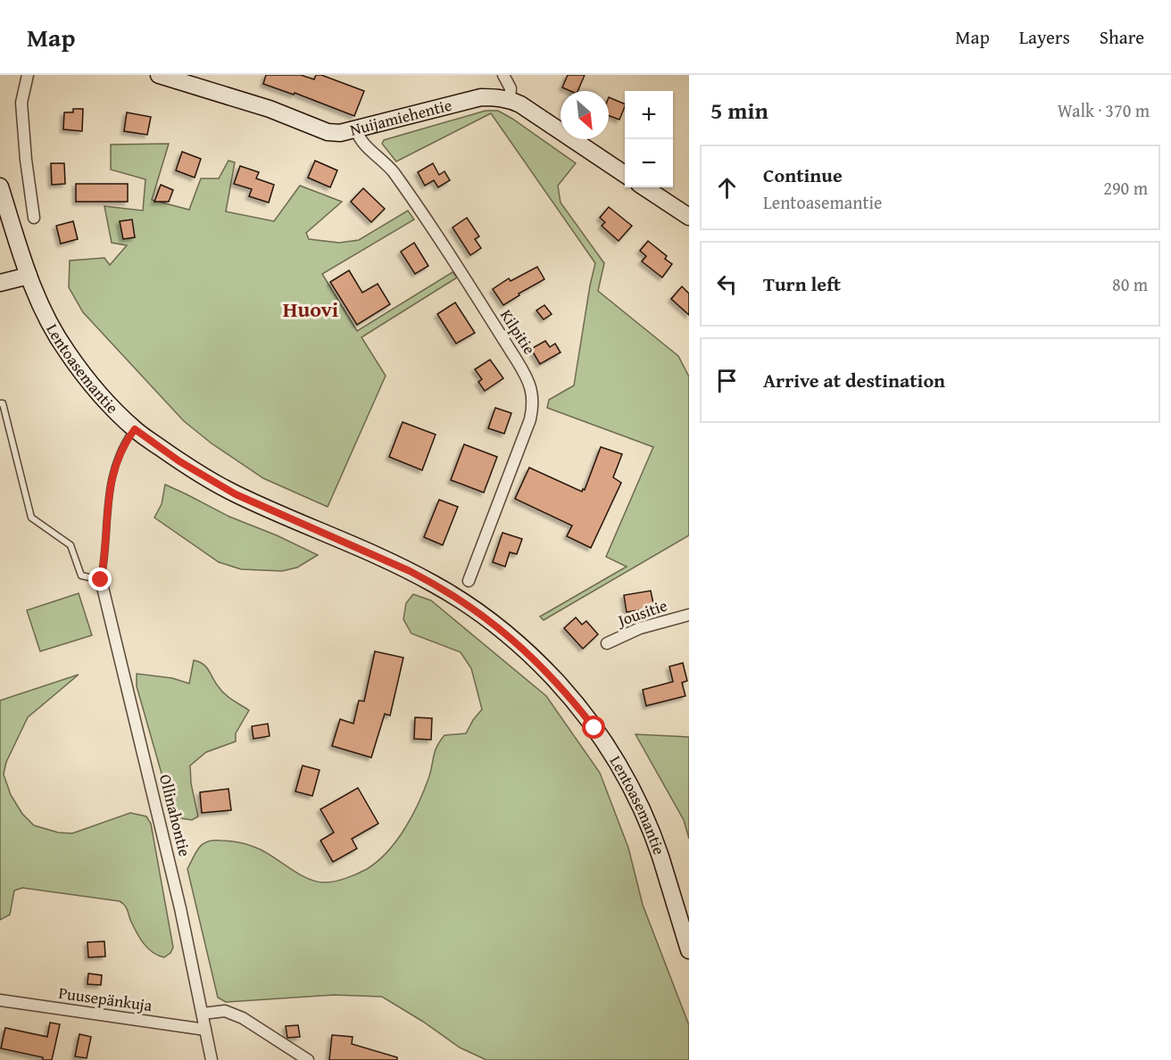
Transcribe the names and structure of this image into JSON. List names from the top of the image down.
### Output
{
  "streets": {
    "main road": ["Nuijamiehentie", "Lentoasemantie"],
    "street": [
      "Kilpitie",
      "Jousitie",
      "Ollinahontie",
      "Puusepänkuja"
    ]
  },
  "crossings": [
    ["Nuijamiehentie", "Kilpitie"],
    ["Ollinahontie", "Puusepänkuja"]
  ],
  "districts": ["Huovi"],
  "north": "bottom right",
  "page": {
    "header": "Map",
    "nav": ["Map", "Layers", "Share"],
    "heading": ["5 min", "Walk · 370 m"],
    "map_buttons": ["+", "−"],
    "list": [
      ["Continue", "Lentoasemantie", "290 m"],
      ["Turn left", "80 m"],
      "Arrive at destination"
    ]
  }
}
